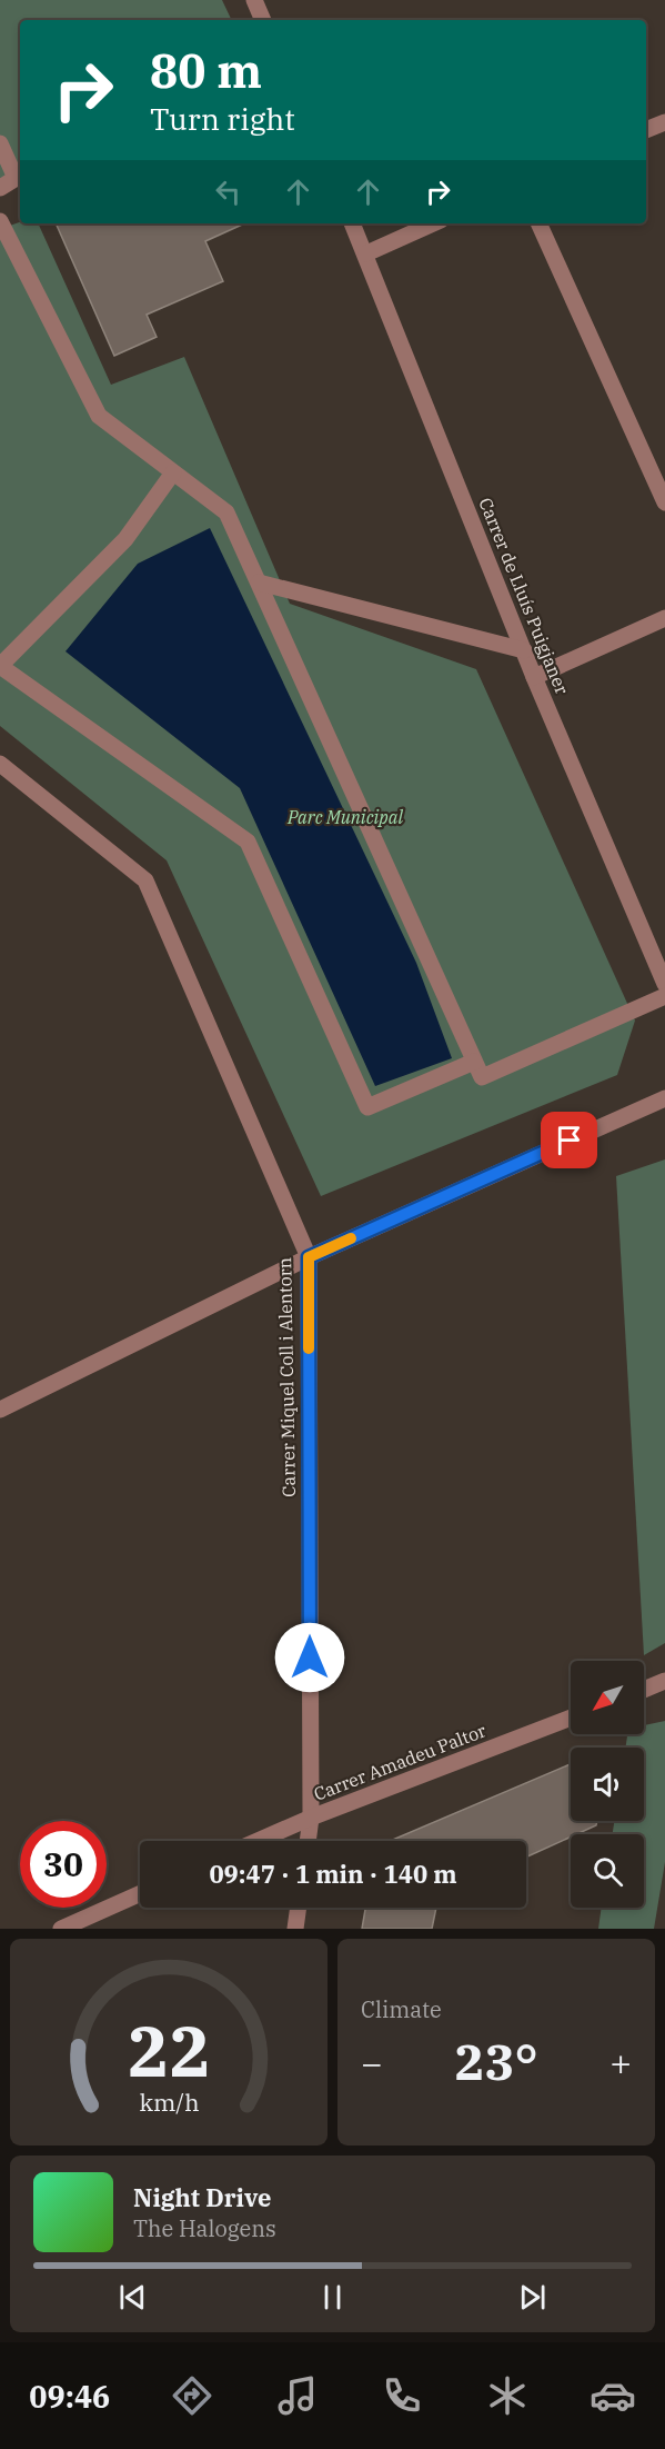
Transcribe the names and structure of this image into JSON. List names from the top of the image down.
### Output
{
  "streets": {
    "street": ["Carrer de Lluís Puigjaner", "Carrer Miquel Coll i Alentorn", "Carrer Amadeu Paltor"]
  },
  "crossings": [
    ["Carrer Miquel Coll i Alentorn", "Carrer Amadeu Paltor"]
  ],
  "parks": ["Parc Municipal"],
  "north": "bottom left",
  "page": {
    "turn": ["80 m", "Turn right"],
    "limit": "30",
    "trip": "09:47 · 1 min · 140 m",
    "tile": "Climate",
    "heat": ["−", "23°", "+"],
    "song": ["Night Drive", "The Halogens"],
    "tabs": "09:46",
    "gauge": ["22", "km/h"]
  }
}
